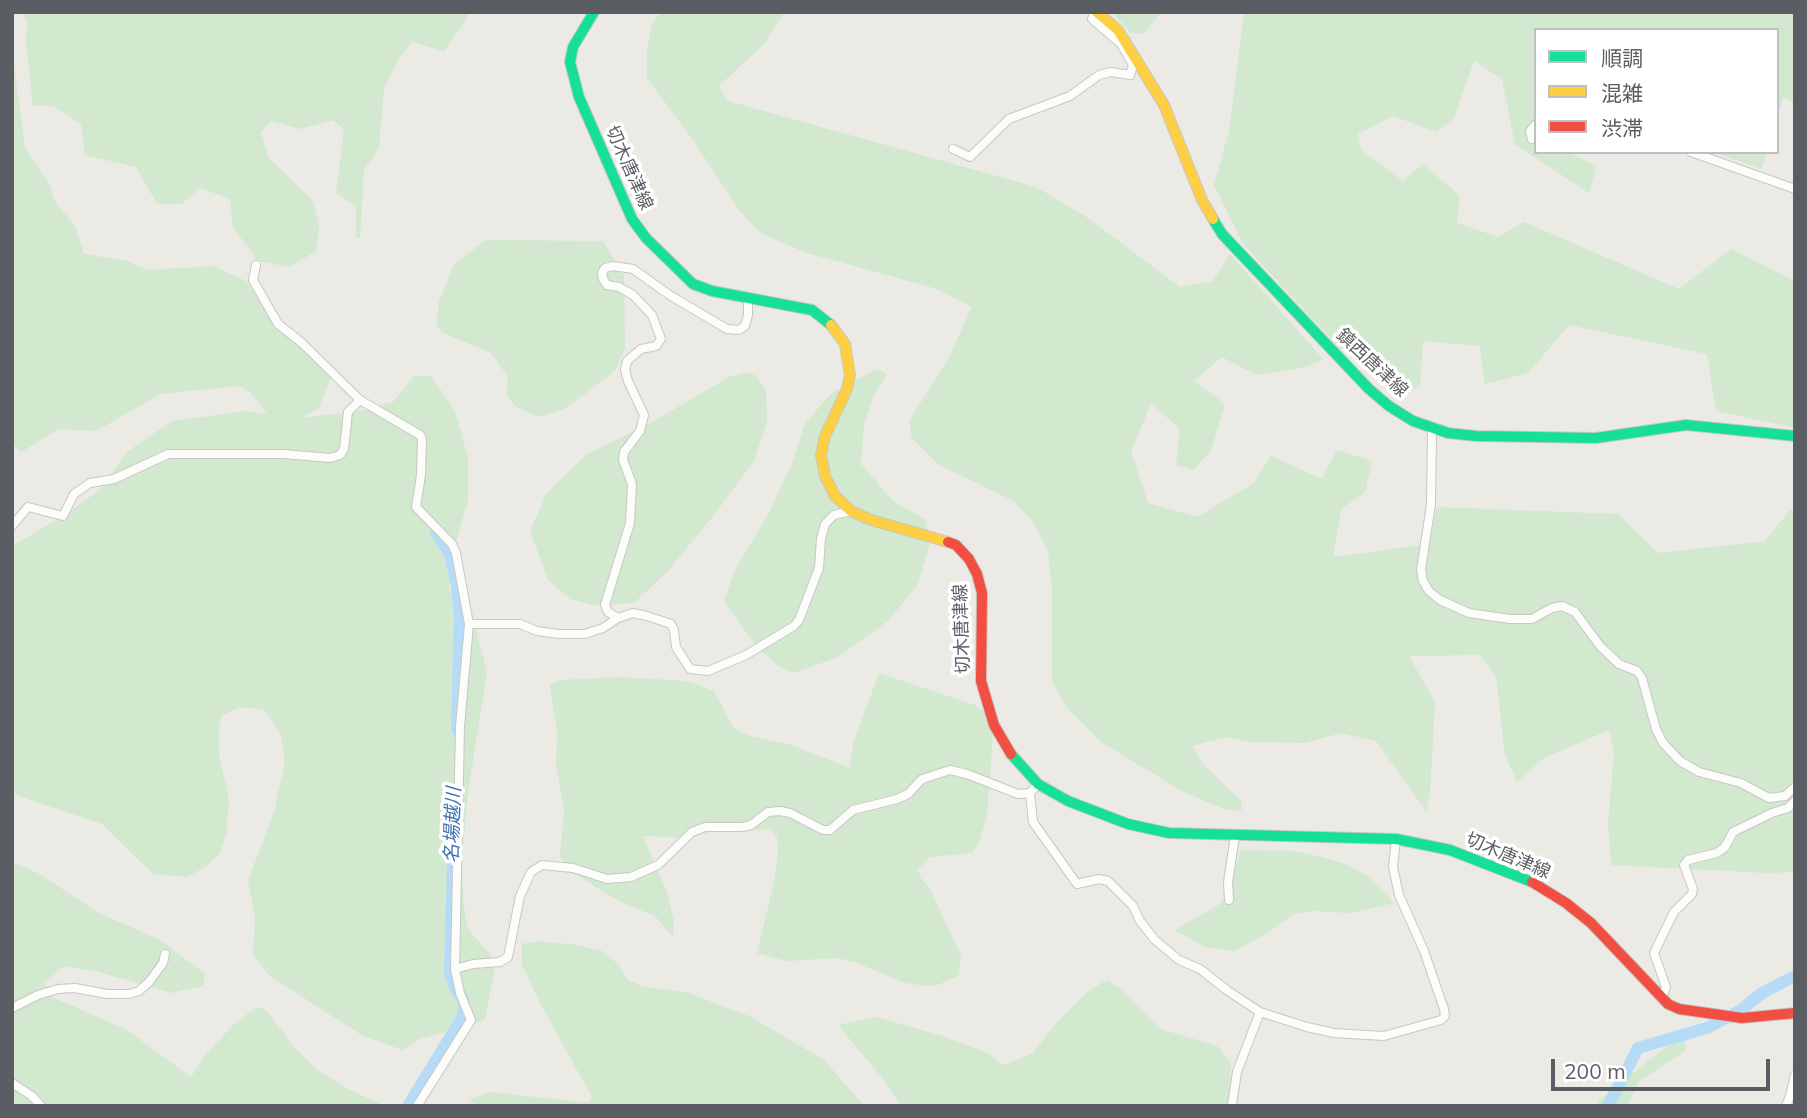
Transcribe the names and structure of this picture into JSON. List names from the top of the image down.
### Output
{
  "streets": {
    "main road": ["切木唐津線", "鎮西唐津線"]
  },
  "water": ["名場越川"],
  "legend": ["順調", "混雑", "渋滞"],
  "scale_bar": "200 m"
}
